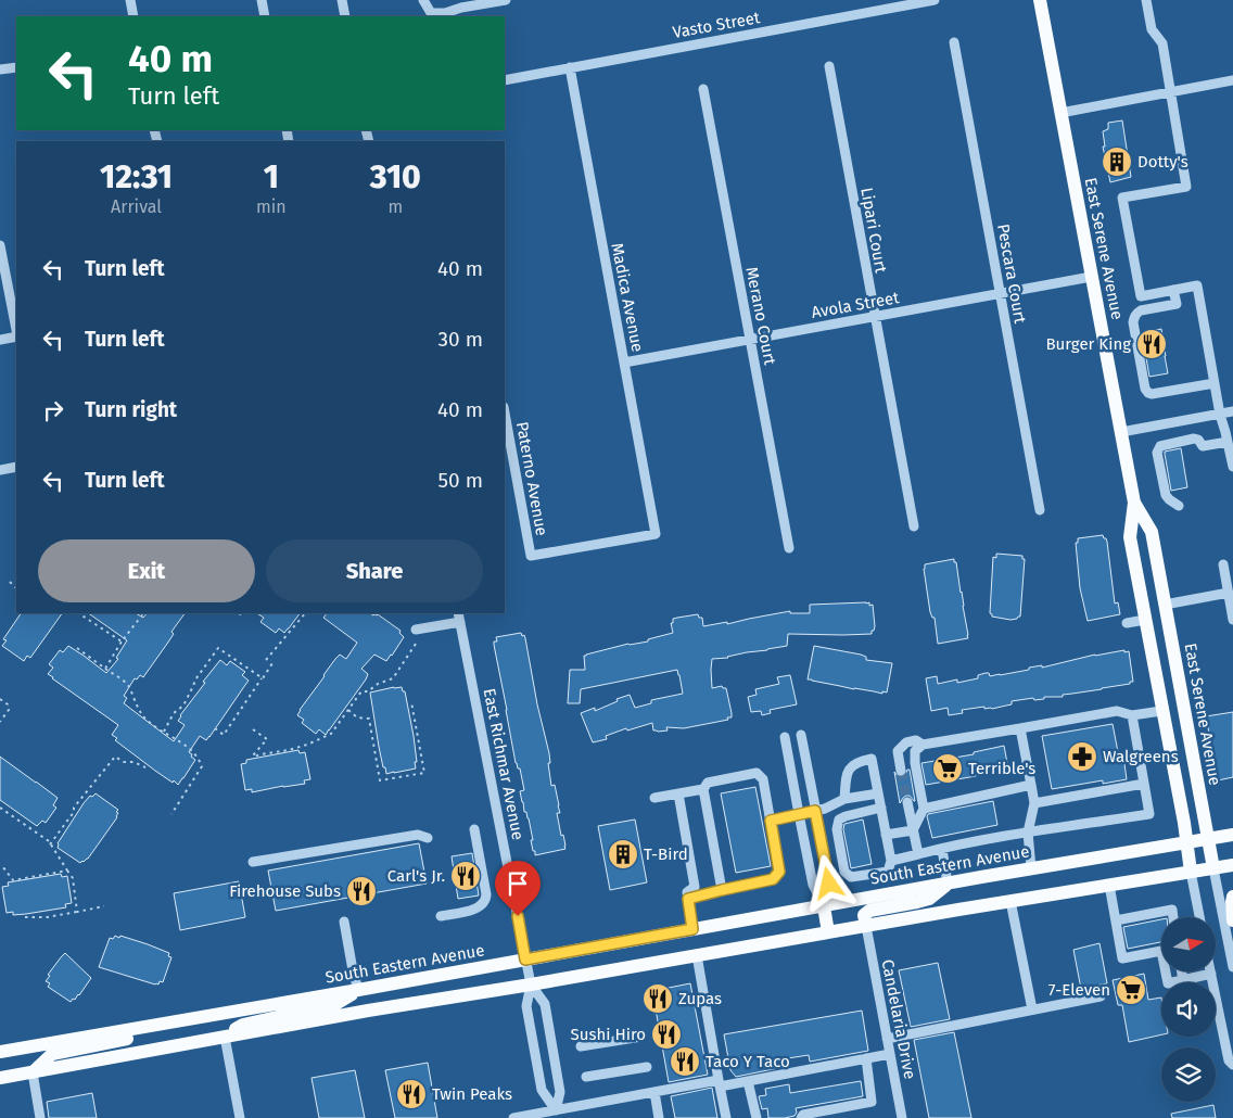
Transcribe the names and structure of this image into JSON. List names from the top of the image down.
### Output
{
  "streets": {
    "main road": ["East Serene Avenue", "South Eastern Avenue"],
    "street": [
      "Vasto Street",
      "Lipari Court",
      "Pescara Court",
      "Madica Avenue",
      "Avola Street",
      "Merano Court",
      "Paterno Avenue",
      "East Richmar Avenue",
      "Candelaria Drive"
    ]
  },
  "crossings": [
    ["Vasto Street", "Madica Avenue"],
    ["Lipari Court", "Avola Street"],
    ["East Serene Avenue", "Avola Street"],
    ["East Serene Avenue", "South Eastern Avenue"],
    ["Pescara Court", "Avola Street"],
    ["Madica Avenue", "Avola Street"],
    ["Madica Avenue", "Paterno Avenue"],
    ["Avola Street", "Merano Court"],
    ["East Richmar Avenue", "South Eastern Avenue"]
  ],
  "places": {
    "building": ["Dotty's", "T-Bird"],
    "restaurant": [
      "Burger King",
      "Carl's Jr.",
      "Firehouse Subs",
      "Zupas",
      "Sushi Hiro",
      "Taco Y Taco",
      "Twin Peaks"
    ],
    "pharmacy": ["Walgreens"],
    "supermarket": ["Terrible's", "7-Eleven"]
  },
  "north": "right",
  "page": {
    "turn": ["40 m", "Turn left"],
    "eta": [
      "12:31",
      "Arrival",
      "1",
      "min",
      "310",
      "m"
    ],
    "list": [
      {
        "name": "Turn left",
        "value": "40 m"
      },
      {
        "name": "Turn left",
        "value": "30 m"
      },
      {
        "name": "Turn right",
        "value": "40 m"
      },
      {
        "name": "Turn left",
        "value": "50 m"
      }
    ],
    "buttons": ["Exit", "Share"]
  }
}
